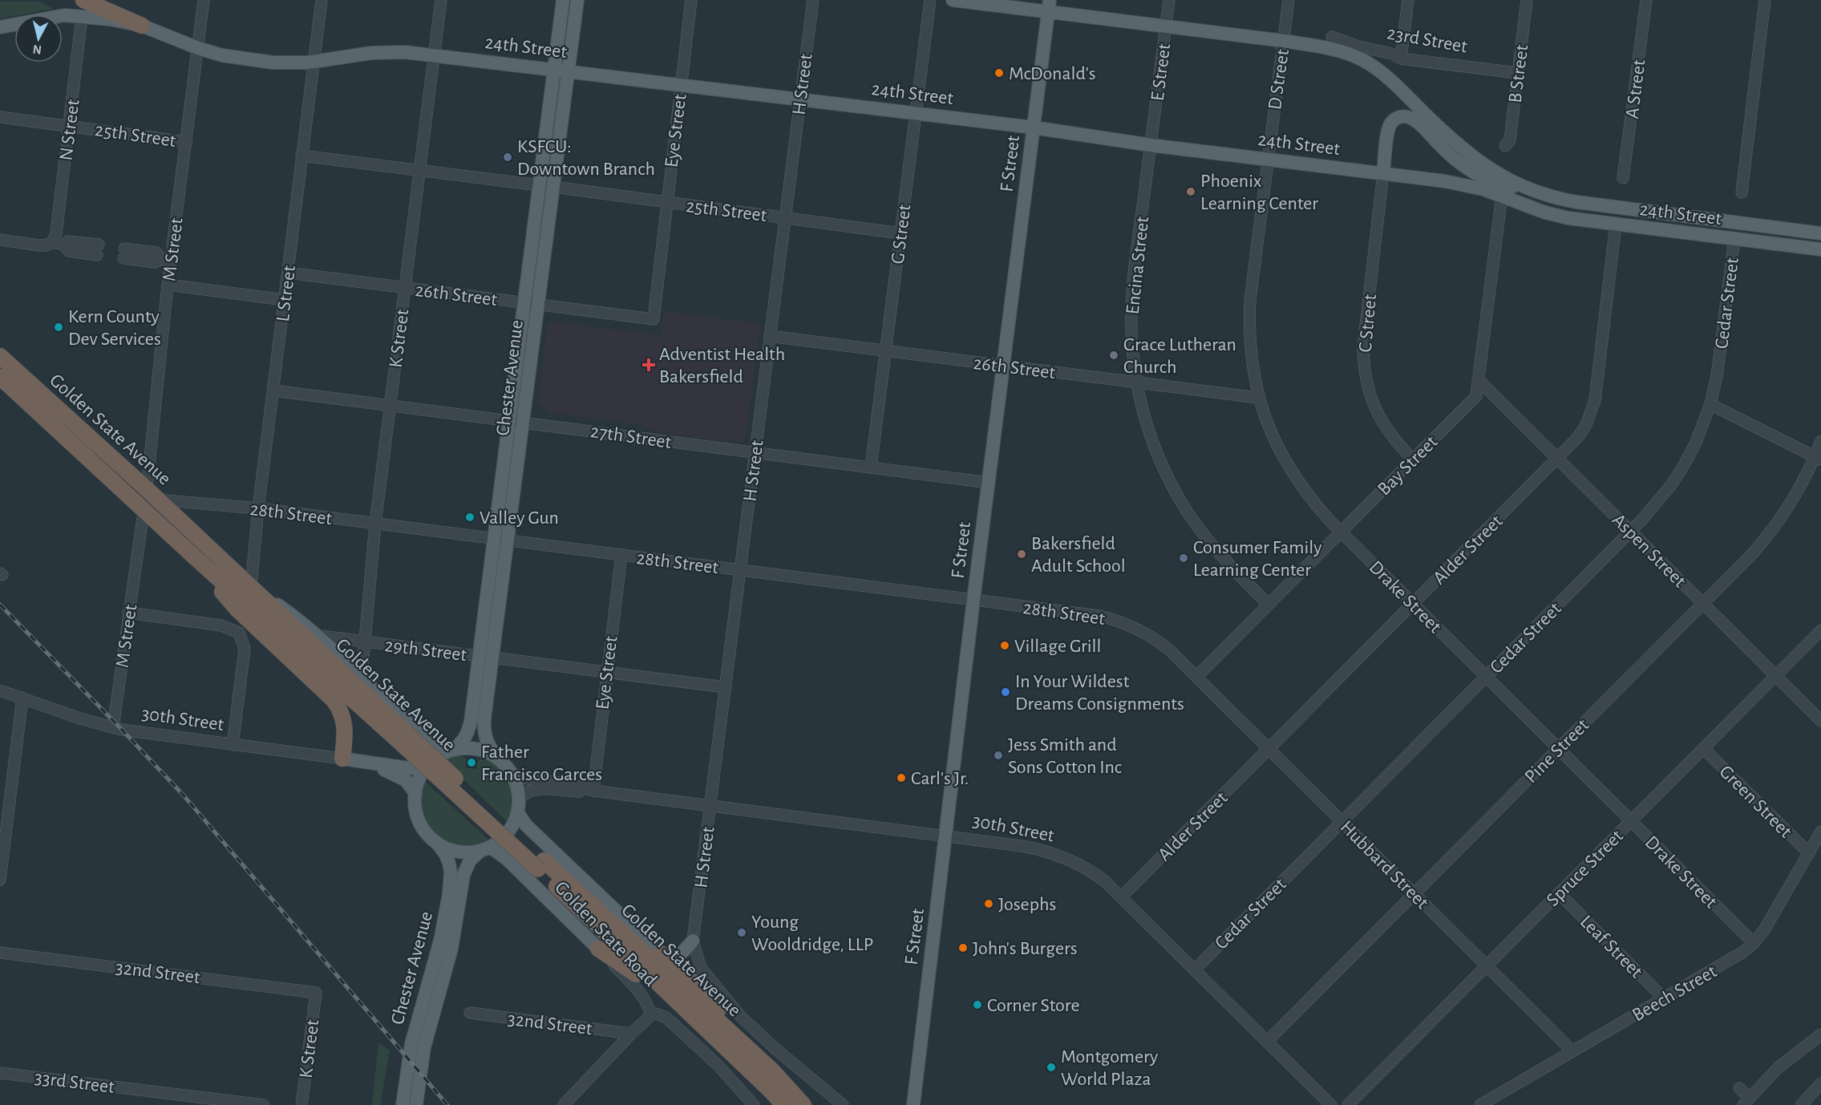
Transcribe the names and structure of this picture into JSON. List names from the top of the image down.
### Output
{
  "streets": {
    "highway": ["Golden State Avenue"],
    "main road": [
      "24th Street",
      "F Street",
      "Chester Avenue",
      "30th Street",
      "Golden State Road"
    ],
    "street": [
      "23rd Street",
      "E Street",
      "B Street",
      "D Street",
      "H Street",
      "A Street",
      "N Street",
      "Eye Street",
      "25th Street",
      "G Street",
      "M Street",
      "Encina Street",
      "L Street",
      "26th Street",
      "Cedar Street",
      "C Street",
      "K Street",
      "27th Street",
      "Bay Street",
      "28th Street",
      "Alder Street",
      "Aspen Street",
      "Drake Street",
      "29th Street",
      "Pine Street",
      "Green Street",
      "Hubbard Street",
      "Spruce Street",
      "Leaf Street",
      "32nd Street",
      "Beech Street",
      "33rd Street"
    ]
  },
  "crossings": [
    ["23rd Street", "B Street"],
    ["24th Street", "E Street"],
    ["24th Street", "D Street"],
    ["24th Street", "H Street"],
    ["24th Street", "N Street"],
    ["24th Street", "Eye Street"],
    ["24th Street", "F Street"],
    ["24th Street", "G Street"],
    ["24th Street", "M Street"],
    ["24th Street", "Encina Street"],
    ["24th Street", "L Street"],
    ["24th Street", "Cedar Street"],
    ["24th Street", "C Street"],
    ["24th Street", "K Street"],
    ["24th Street", "Chester Avenue"],
    ["24th Street", "Bay Street"],
    ["24th Street", "Alder Street"],
    ["24th Street", "Drake Street"],
    ["E Street", "Encina Street"],
    ["D Street", "Drake Street"],
    ["H Street", "25th Street"],
    ["H Street", "26th Street"],
    ["H Street", "27th Street"],
    ["H Street", "28th Street"],
    ["H Street", "29th Street"],
    ["H Street", "30th Street"],
    ["N Street", "25th Street"],
    ["Eye Street", "25th Street"],
    ["Eye Street", "26th Street"],
    ["Eye Street", "28th Street"],
    ["Eye Street", "29th Street"],
    ["Eye Street", "30th Street"],
    ["25th Street", "G Street"],
    ["25th Street", "M Street"],
    ["25th Street", "Chester Avenue"],
    ["F Street", "26th Street"],
    ["F Street", "27th Street"],
    ["F Street", "28th Street"],
    ["F Street", "30th Street"],
    ["G Street", "26th Street"],
    ["G Street", "27th Street"],
    ["M Street", "Golden State Avenue"],
    ["M Street", "28th Street"],
    ["M Street", "30th Street"],
    ["Encina Street", "26th Street"],
    ["Encina Street", "Bay Street"],
    ["L Street", "26th Street"],
    ["L Street", "Golden State Avenue"],
    ["L Street", "27th Street"],
    ["L Street", "28th Street"],
    ["26th Street", "K Street"],
    ["26th Street", "Chester Avenue"],
    ["26th Street", "Drake Street"],
    ["Cedar Street", "Aspen Street"],
    ["Cedar Street", "Drake Street"],
    ["Cedar Street", "30th Street"],
    ["Cedar Street", "Hubbard Street"],
    ["C Street", "Bay Street"],
    ["K Street", "27th Street"],
    ["K Street", "28th Street"],
    ["K Street", "29th Street"],
    ["K Street", "32nd Street"],
    ["Chester Avenue", "27th Street"],
    ["Chester Avenue", "28th Street"],
    ["Chester Avenue", "29th Street"],
    ["Chester Avenue", "30th Street"],
    ["Chester Avenue", "Golden State Road"],
    ["Golden State Avenue", "28th Street"],
    ["Bay Street", "28th Street"],
    ["Bay Street", "Aspen Street"],
    ["Bay Street", "Drake Street"],
    ["Bay Street", "Hubbard Street"],
    ["28th Street", "Hubbard Street"],
    ["Alder Street", "Aspen Street"],
    ["Alder Street", "Drake Street"],
    ["Alder Street", "30th Street"],
    ["Alder Street", "Hubbard Street"],
    ["Aspen Street", "Pine Street"],
    ["Aspen Street", "Spruce Street"],
    ["Drake Street", "Pine Street"],
    ["Drake Street", "Spruce Street"],
    ["Drake Street", "Beech Street"],
    ["30th Street", "Pine Street"],
    ["30th Street", "Golden State Road"],
    ["Pine Street", "Hubbard Street"],
    ["Green Street", "Spruce Street"],
    ["Green Street", "Beech Street"],
    ["Hubbard Street", "Spruce Street"],
    ["Hubbard Street", "Beech Street"],
    ["Spruce Street", "Leaf Street"],
    ["Leaf Street", "Beech Street"]
  ],
  "places": {
    "other": [
      "McDonald's",
      "KSFCU: Downtown Branch",
      "Phoenix Learning Center",
      "Kern County Dev Services",
      "Grace Lutheran Church",
      "Valley Gun",
      "Bakersfield Adult School",
      "Consumer Family Learning Center",
      "Village Grill",
      "In Your Wildest Dreams Consignments",
      "Jess Smith and Sons Cotton Inc",
      "Father Francisco Garces",
      "Carl's Jr.",
      "Josephs",
      "Young Wooldridge, LLP",
      "John's Burgers",
      "Corner Store",
      "Montgomery World Plaza"
    ],
    "health": ["Adventist Health Bakersfield"]
  },
  "north": "bottom"
}
